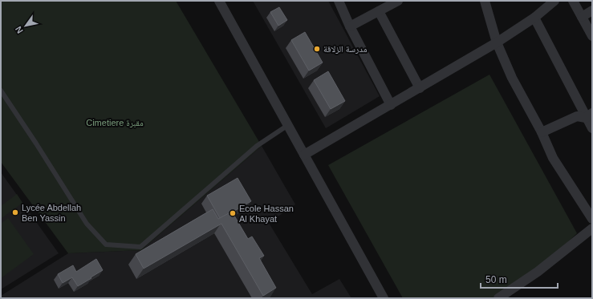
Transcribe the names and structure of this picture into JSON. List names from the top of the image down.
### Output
{
  "parks": ["Cimetiere مقبرة"],
  "places": ["مدرسة الزلاقة", "Lycée Abdellah Ben Yassin", "Ecole Hassan Al Khayat"],
  "scale_bar": "50 m",
  "north": "bottom left"
}
